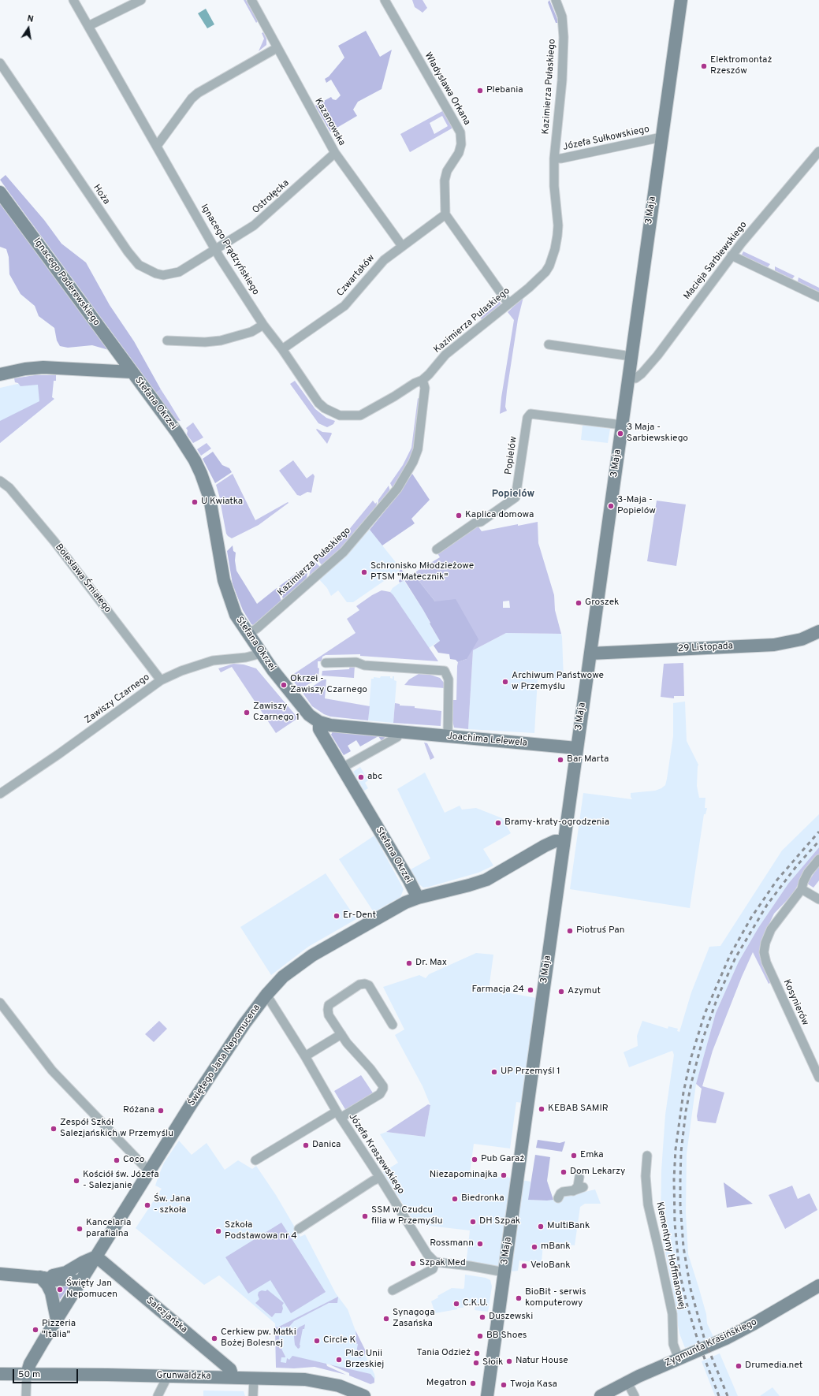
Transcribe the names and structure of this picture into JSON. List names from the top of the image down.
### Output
{
  "streets": {
    "street": [
      "Kazimierza Pułaskiego",
      "Władysława Orkana",
      "Kazanowska",
      "Józefa Sułkowskiego",
      "Hoża",
      "Ostrołęcka",
      "3 Maja",
      "Ignacego Prądzyńskiego",
      "Macieja Sarbiewskiego",
      "Czwartaków",
      "Ignacego Paderewskiego",
      "Stefana Okrzei",
      "Popielów",
      "Bolesława Śmiałego",
      "29 Listopada",
      "Zawiszy Czarnego",
      "Joachima Lelewela",
      "Kosynierów",
      "Świętego Jana Nepomucena",
      "Józefa Kraszewskiego",
      "Klementyny Hoffmanowej",
      "Salezjańska",
      "Zygmunta Krasińskiego",
      "Grunwaldzka"
    ]
  },
  "crossings": [
    ["Kazimierza Pułaskiego", "Józefa Sułkowskiego"],
    ["Kazimierza Pułaskiego", "Ignacego Prądzyńskiego"],
    ["Kazimierza Pułaskiego", "Stefana Okrzei"],
    ["Władysława Orkana", "Czwartaków"],
    ["Kazanowska", "Ostrołęcka"],
    ["Kazanowska", "Czwartaków"],
    ["Józefa Sułkowskiego", "3 Maja"],
    ["Hoża", "Ostrołęcka"],
    ["Hoża", "Ignacego Prądzyńskiego"],
    ["Ostrołęcka", "Ignacego Prądzyńskiego"],
    ["3 Maja", "Macieja Sarbiewskiego"],
    ["3 Maja", "Popielów"],
    ["3 Maja", "29 Listopada"],
    ["3 Maja", "Joachima Lelewela"],
    ["3 Maja", "Świętego Jana Nepomucena"],
    ["Ignacego Prądzyńskiego", "Czwartaków"],
    ["Ignacego Paderewskiego", "Stefana Okrzei"],
    ["Stefana Okrzei", "Zawiszy Czarnego"],
    ["Stefana Okrzei", "Joachima Lelewela"],
    ["Stefana Okrzei", "Świętego Jana Nepomucena"],
    ["Bolesława Śmiałego", "Zawiszy Czarnego"],
    ["Świętego Jana Nepomucena", "Józefa Kraszewskiego"],
    ["Świętego Jana Nepomucena", "Salezjańska"],
    ["Świętego Jana Nepomucena", "Grunwaldzka"],
    ["Klementyny Hoffmanowej", "Zygmunta Krasińskiego"],
    ["Salezjańska", "Grunwaldzka"]
  ],
  "districts": ["Popielów"],
  "places": [
    "Elektromontaż Rzeszów",
    "Plebania",
    "3 Maja - Sarbiewskiego",
    "U Kwiatka",
    "3-Maja - Popielów",
    "Kaplica domowa",
    "Schronisko Młodzieżowe PTSM \"Matecznik\"",
    "Groszek",
    "Archiwum Państwowe w Przemyślu",
    "Okrzei - Zawiszy Czarnego",
    "Zawiszy Czarnego 1",
    "Bar Marta",
    "abc",
    "Bramy-kraty-ogrodzenia",
    "Er-Dent",
    "Piotruś Pan",
    "Dr. Max",
    "Farmacja 24",
    "Azymut",
    "UP Przemyśl 1",
    "KEBAB SAMIR",
    "Różana",
    "Zespół Szkół Salezjańskich w Przemyślu",
    "Danica",
    "Emka",
    "Pub Garaż",
    "Coco",
    "Dom Lekarzy",
    "Niezapominajka",
    "Kościół św. Józefa - Salezjanie",
    "Biedronka",
    "Św. Jana - szkoła",
    "SSM w Czudcu filia w Przemyślu",
    "DH Szpak",
    "MultiBank",
    "Kancelaria parafialna",
    "Szkoła Podstawowa nr 4",
    "Rossmann",
    "mBank",
    "Szpak Med",
    "VeloBank",
    "Święty Jan Nepomucen",
    "BioBit - serwis komputerowy",
    "C.K.U.",
    "Duszewski",
    "Synagoga Zasańska",
    "Pizzeria \"Italia\"",
    "BB Shoes",
    "Cerkiew pw. Matki Bożej Bolesnej",
    "Circle K",
    "Tania Odzież",
    "Plac Unii Brzeskiej",
    "Natur House",
    "Słoik",
    "Drumedia.net",
    "Megatron",
    "Twoja Kasa"
  ],
  "scale_bar": "50 m",
  "north": "top"
}
